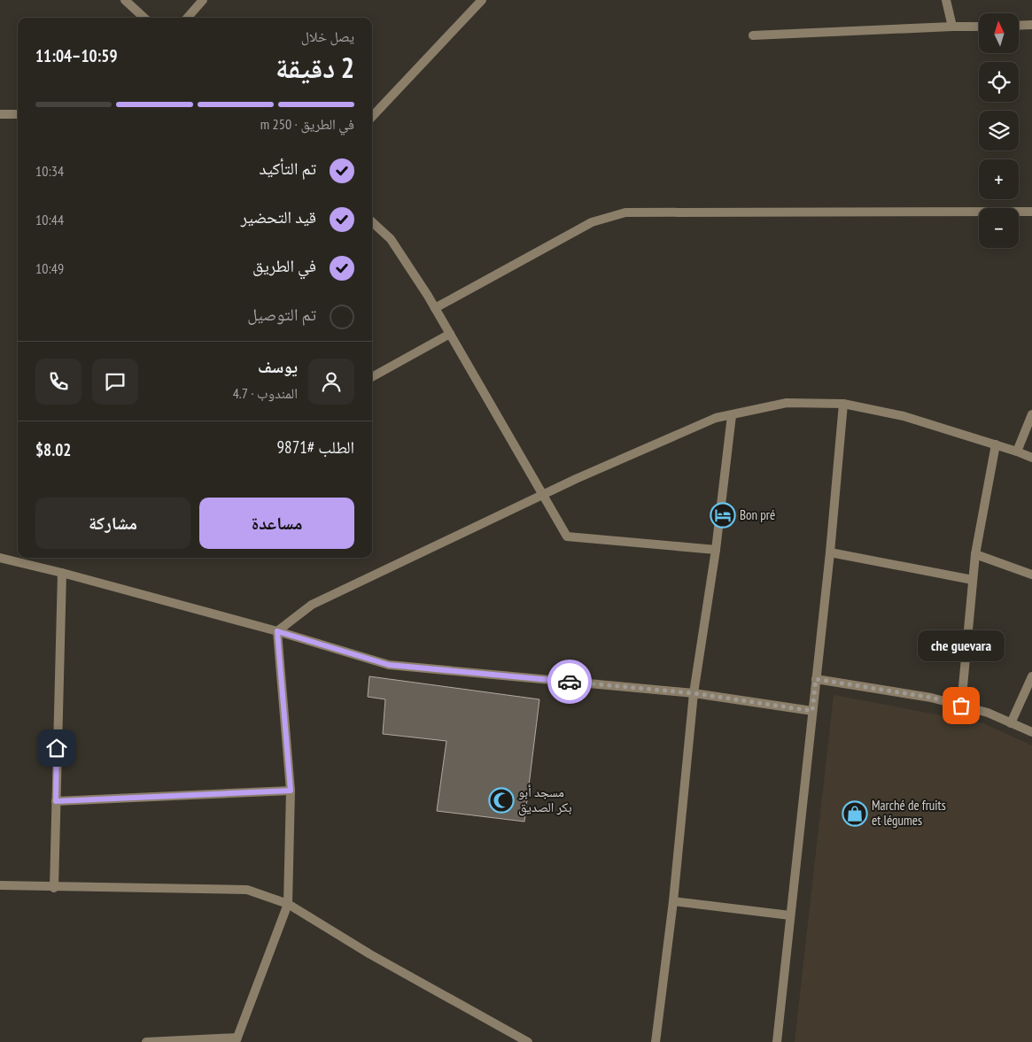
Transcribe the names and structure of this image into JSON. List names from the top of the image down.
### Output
{
  "places": {
    "hotel": ["Bon pré"],
    "other": ["che guevara"],
    "mosque": ["مسجد أبو بكر الصديق"],
    "shop": ["Marché de fruits et légumes"]
  },
  "north": "top",
  "page": {
    "map_buttons": ["+", "−"],
    "heading": ["2 دقيقة", "يصل خلال", "10:59–11:04"],
    "panel": [
      "يوسف",
      "المندوب · 4.7",
      "الطلب #9871",
      "$8.02"
    ],
    "bar": "في الطريق · 250 m",
    "list": [
      ["تم التأكيد", "10:34"],
      ["قيد التحضير", "10:44"],
      ["في الطريق", "10:49"],
      "تم التوصيل"
    ],
    "buttons": ["مساعدة", "مشاركة"],
    "bubble": "che guevara"
  }
}
